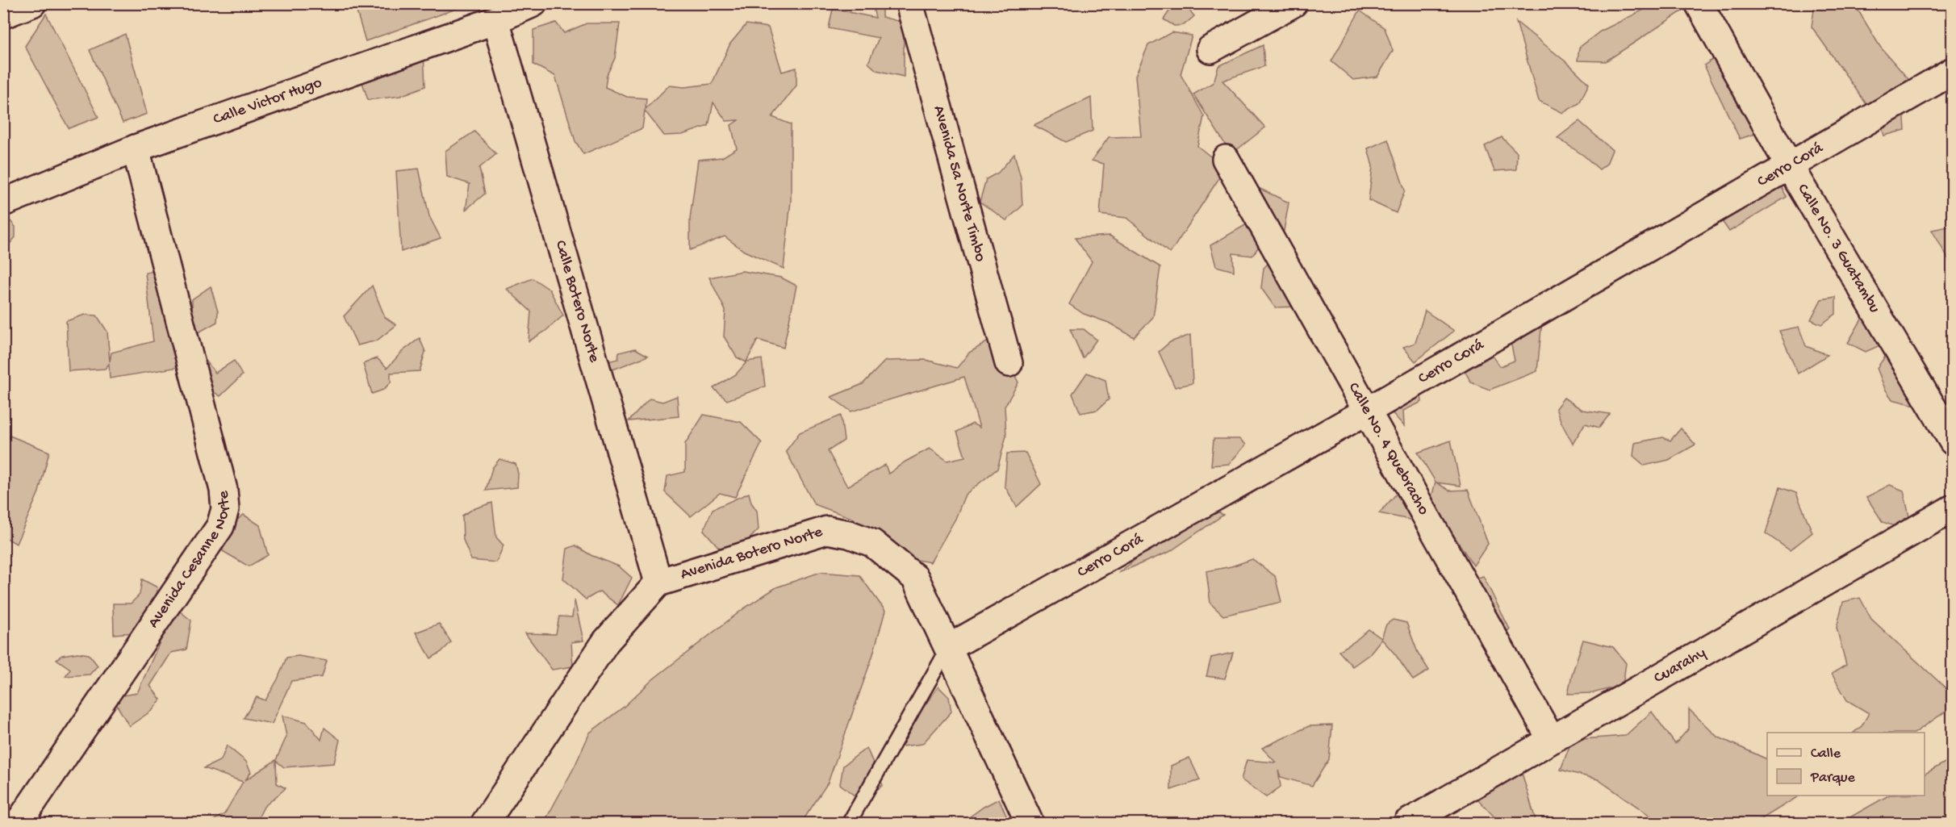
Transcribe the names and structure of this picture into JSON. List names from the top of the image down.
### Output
{
  "streets": {
    "street": [
      "Calle Victor Hugo",
      "Cerro Corá",
      "Avenida 5a Norte Timbo",
      "Calle No. 3 Guatambu",
      "Calle Botero Norte",
      "Calle No. 4 Quebracho",
      "Avenida Botero Norte",
      "Avenida Cesanne Norte",
      "Cuarahy"
    ]
  },
  "crossings": [
    ["Calle Victor Hugo", "Calle Botero Norte"],
    ["Calle Victor Hugo", "Avenida Cesanne Norte"],
    ["Cerro Corá", "Calle No. 3 Guatambu"],
    ["Cerro Corá", "Calle No. 4 Quebracho"],
    ["Cerro Corá", "Avenida Botero Norte"],
    ["Calle Botero Norte", "Avenida Botero Norte"],
    ["Calle No. 4 Quebracho", "Cuarahy"]
  ],
  "legend": ["Calle", "Parque"]
}
